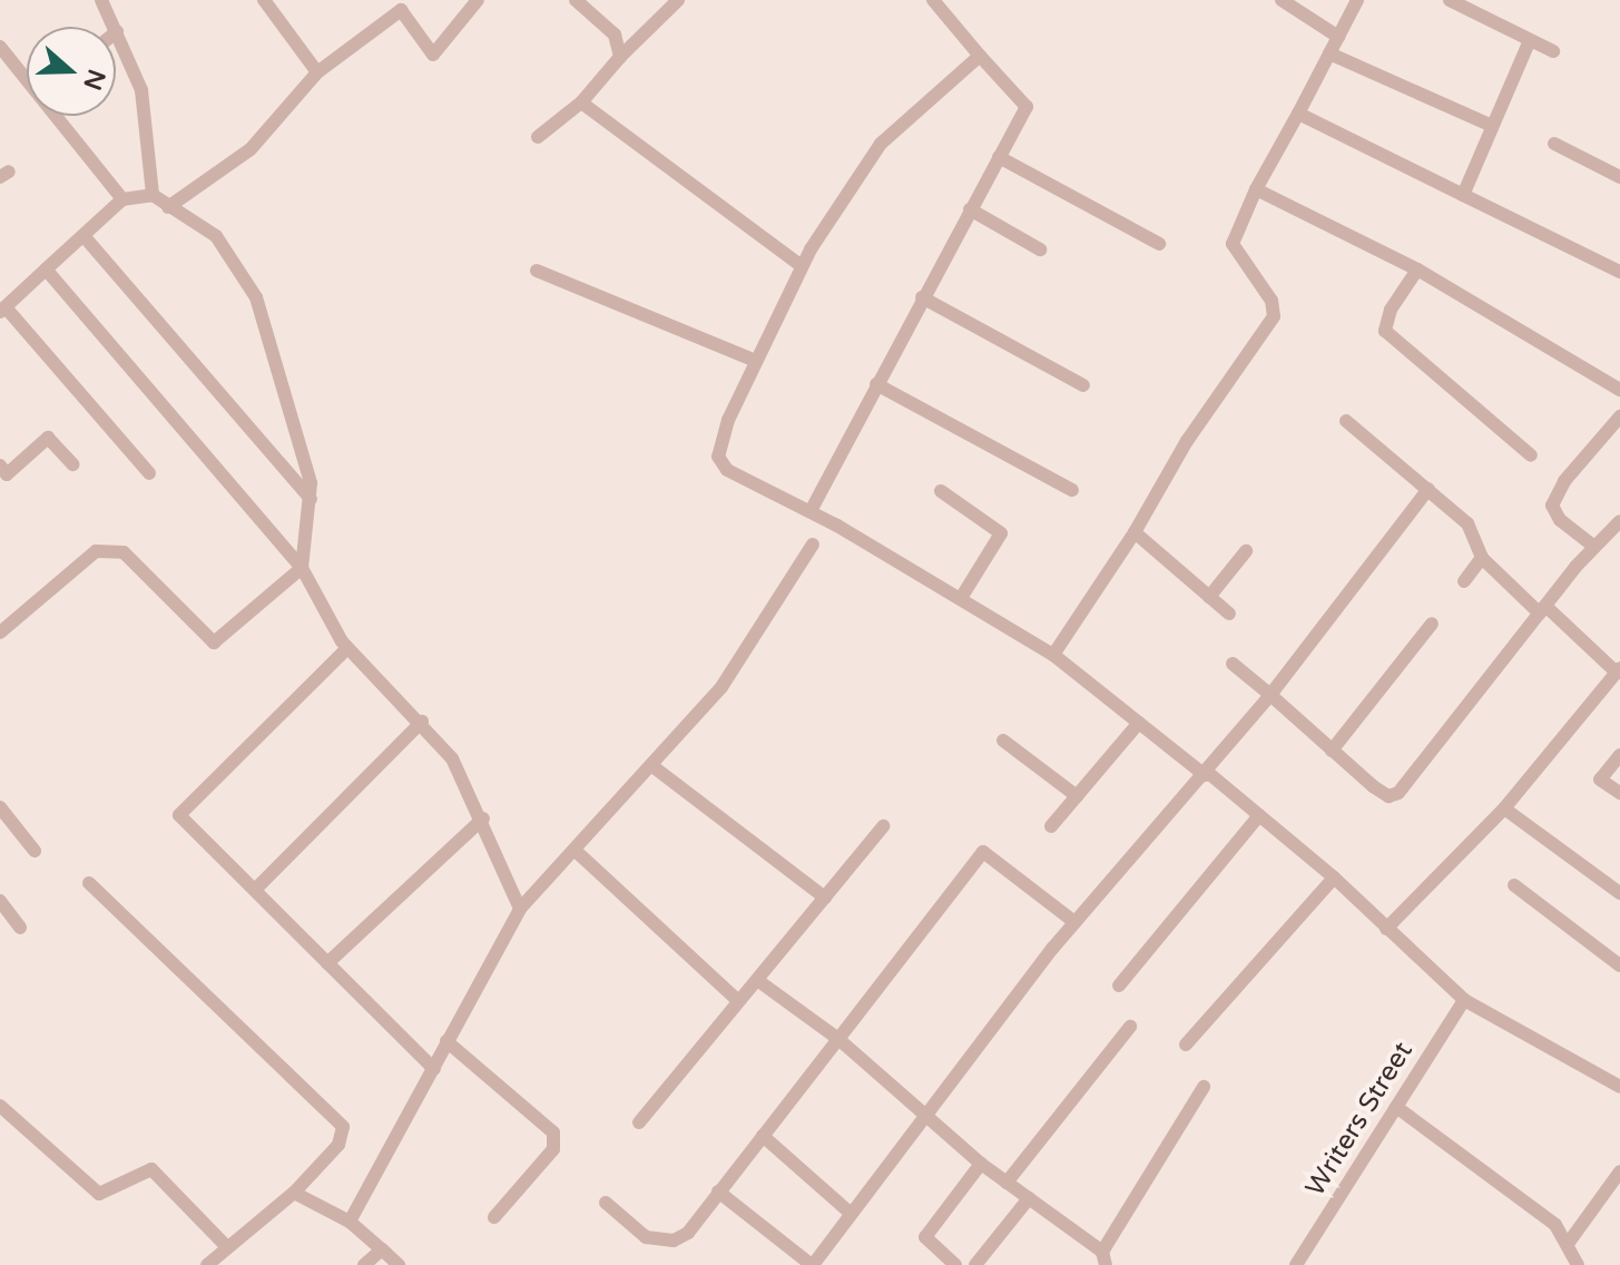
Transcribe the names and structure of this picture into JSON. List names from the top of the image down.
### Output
{
  "streets": {
    "street": ["Writers Street"]
  },
  "north": "right"
}
